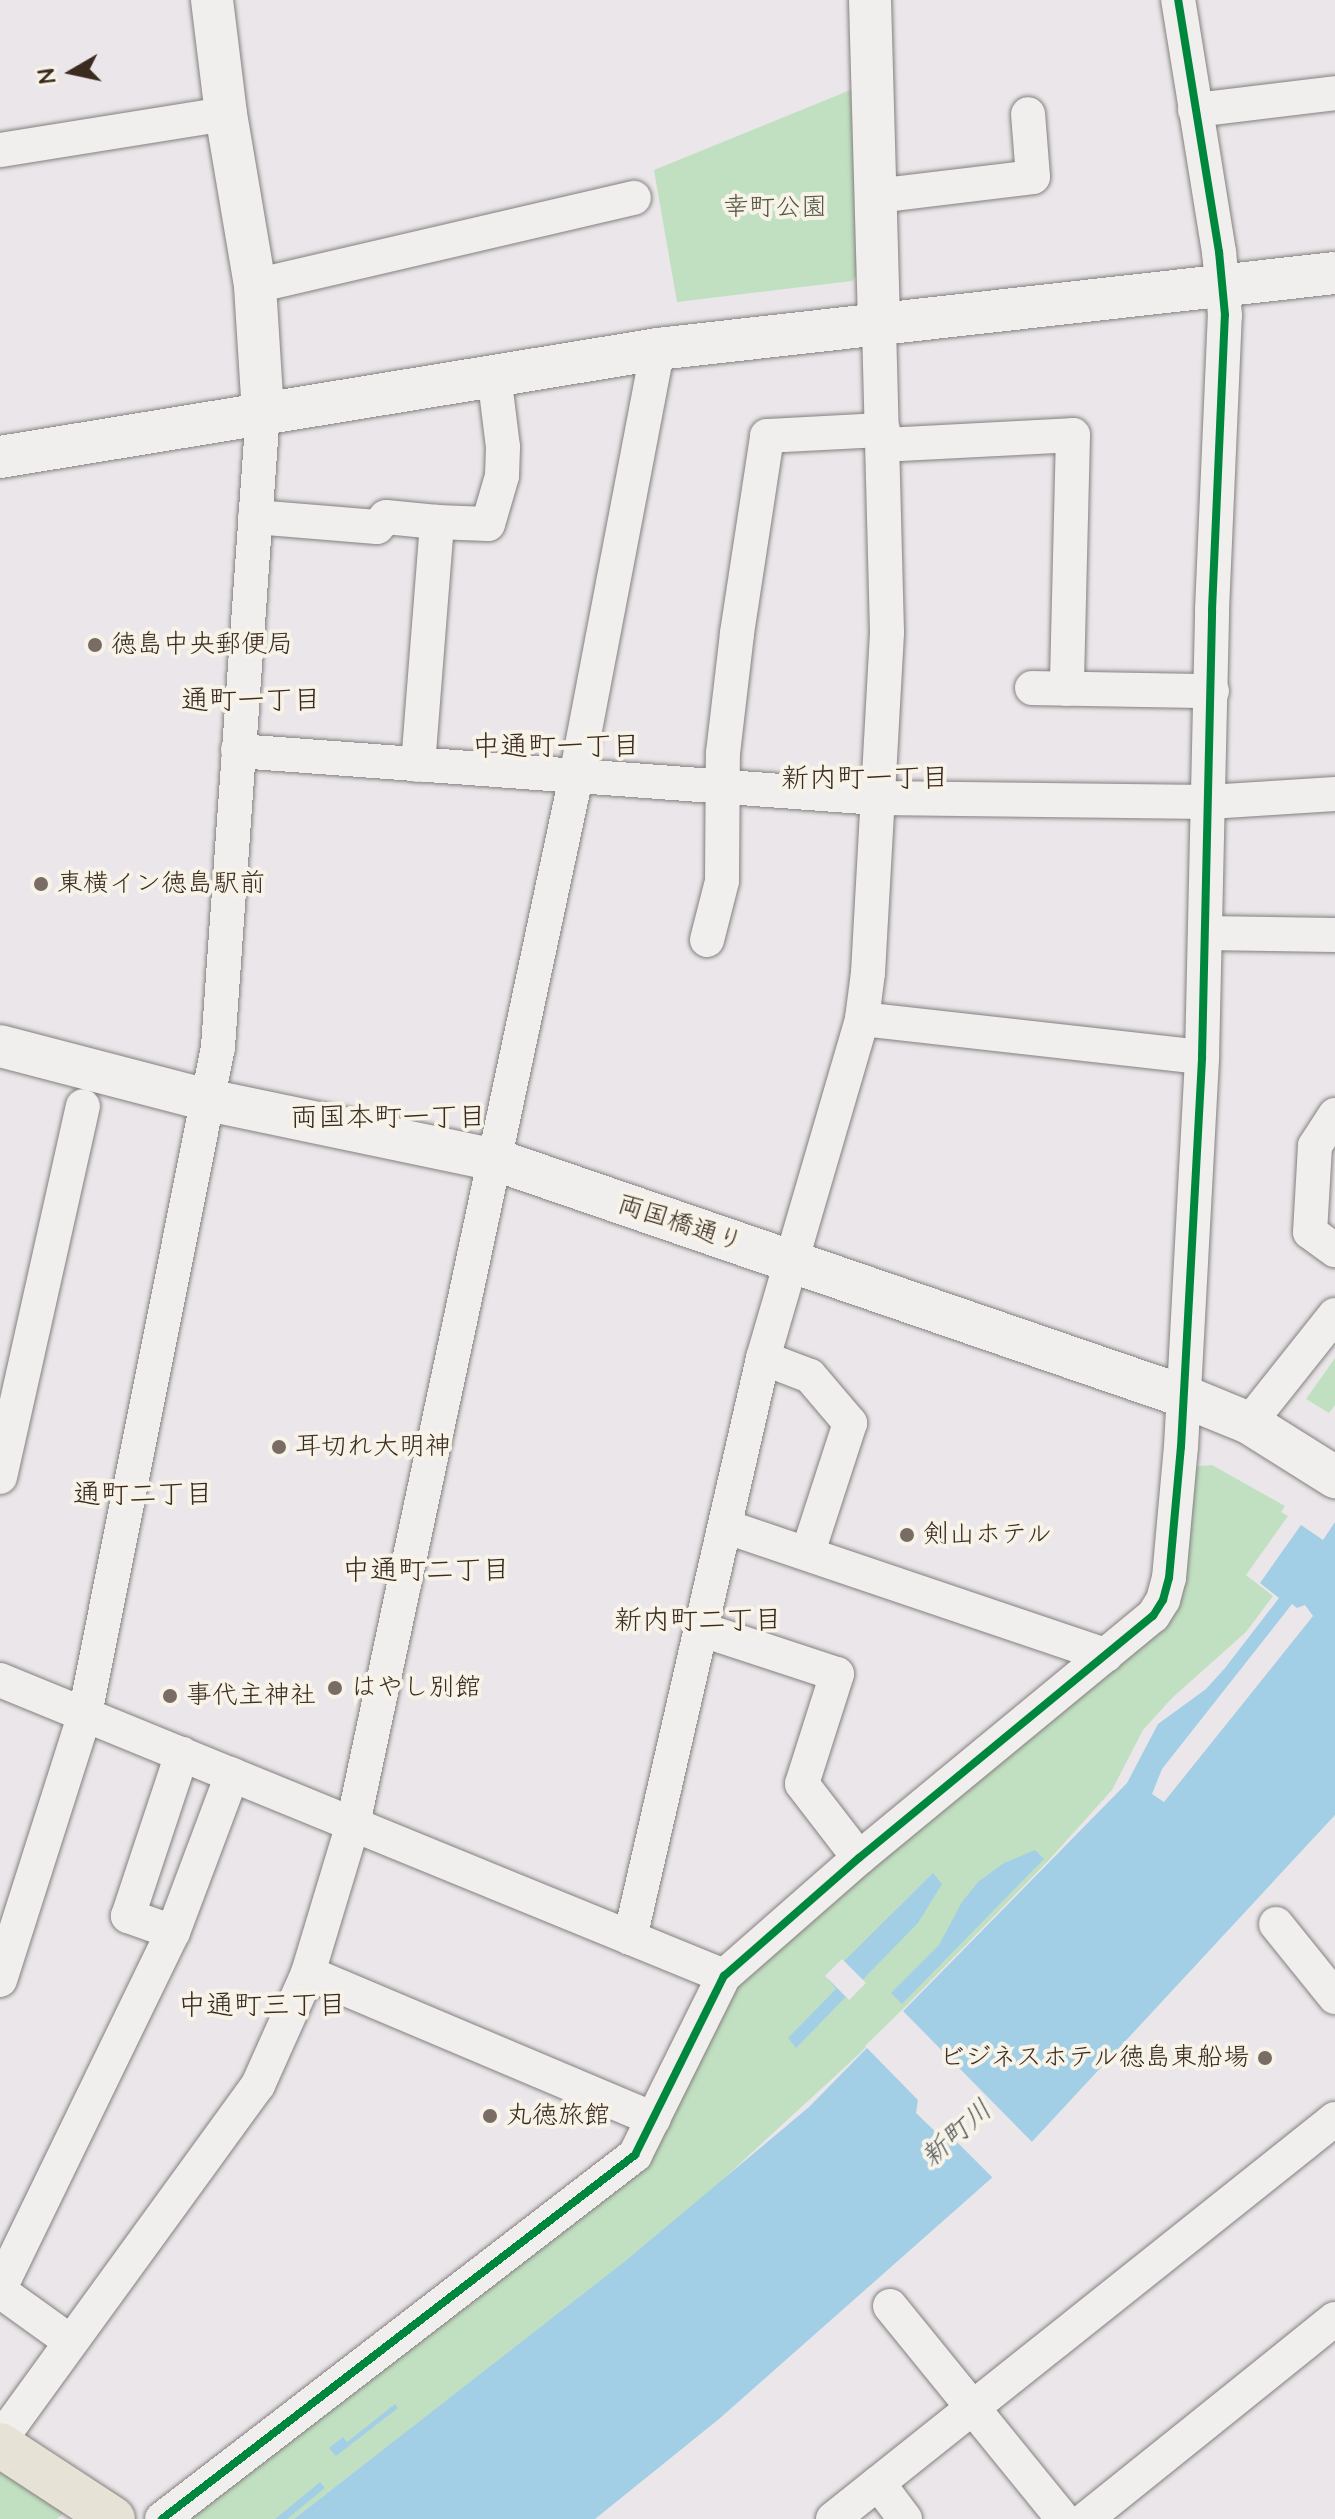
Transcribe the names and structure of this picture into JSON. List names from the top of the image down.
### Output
{
  "streets": {
    "street": ["両国橋通り"]
  },
  "districts": [
    "通町一丁目",
    "中通町一丁目",
    "新内町一丁目",
    "両国本町一丁目",
    "通町二丁目",
    "中通町二丁目",
    "新内町二丁目",
    "中通町三丁目"
  ],
  "water": ["新町川"],
  "parks": ["幸町公園"],
  "places": [
    "徳島中央郵便局",
    "東横イン徳島駅前",
    "耳切れ大明神",
    "剣山ホテル",
    "はやし別館",
    "事代主神社",
    "ビジネスホテル徳島東船場",
    "丸徳旅館"
  ],
  "north": "left"
}
